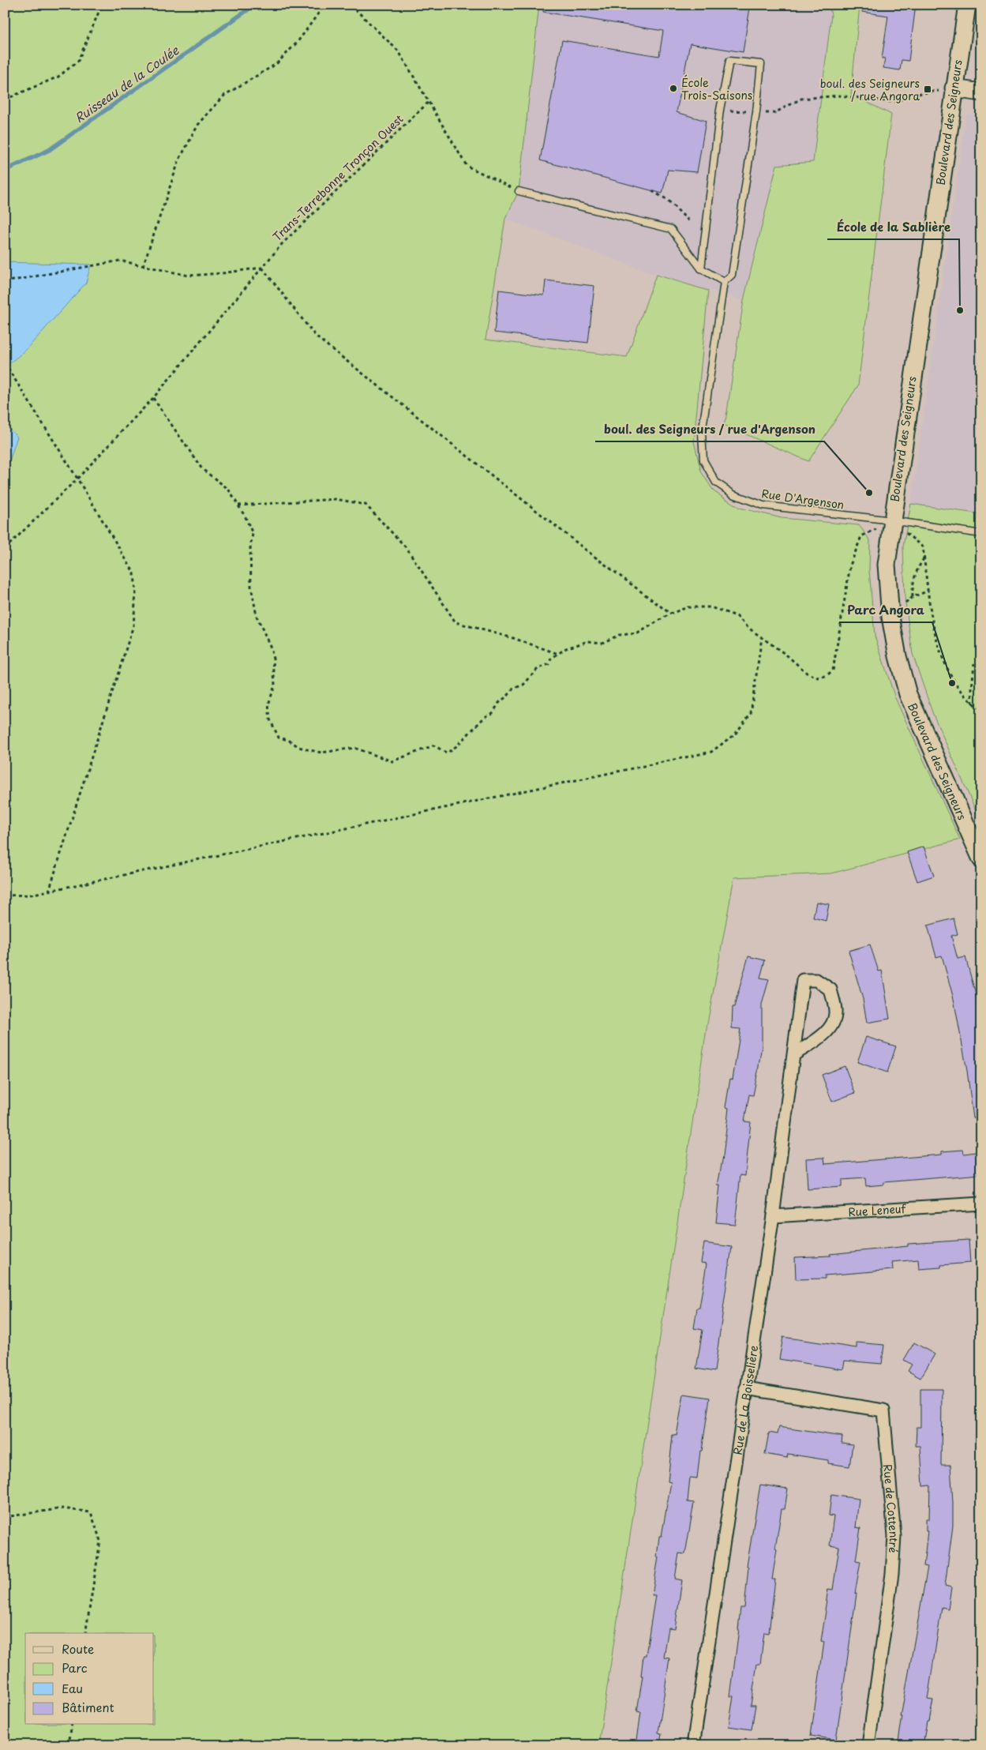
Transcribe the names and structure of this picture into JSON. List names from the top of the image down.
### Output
{
  "streets": {
    "street": [
      "Boulevard des Seigneurs",
      "Rue Leneuf",
      "Rue de La Boisselière",
      "Rue de Cottentré"
    ],
    "lane": ["Rue D'Argenson"],
    "path": ["Trans-Terrebonne Tronçon Ouest"]
  },
  "crossings": [
    ["Boulevard des Seigneurs", "Rue D'Argenson"],
    ["Rue Leneuf", "Rue de La Boisselière"],
    ["Rue de La Boisselière", "Rue de Cottentré"]
  ],
  "water": ["Ruisseau de la Coulée"],
  "places": {
    "other": [
      "École Trois-Saisons",
      "École de la Sablière",
      "boul. des Seigneurs / rue d'Argenson",
      "Parc Angora"
    ],
    "transit": ["boul. des Seigneurs / rue Angora"]
  },
  "legend": [
    "Route",
    "Parc",
    "Eau",
    "Bâtiment"
  ]
}
